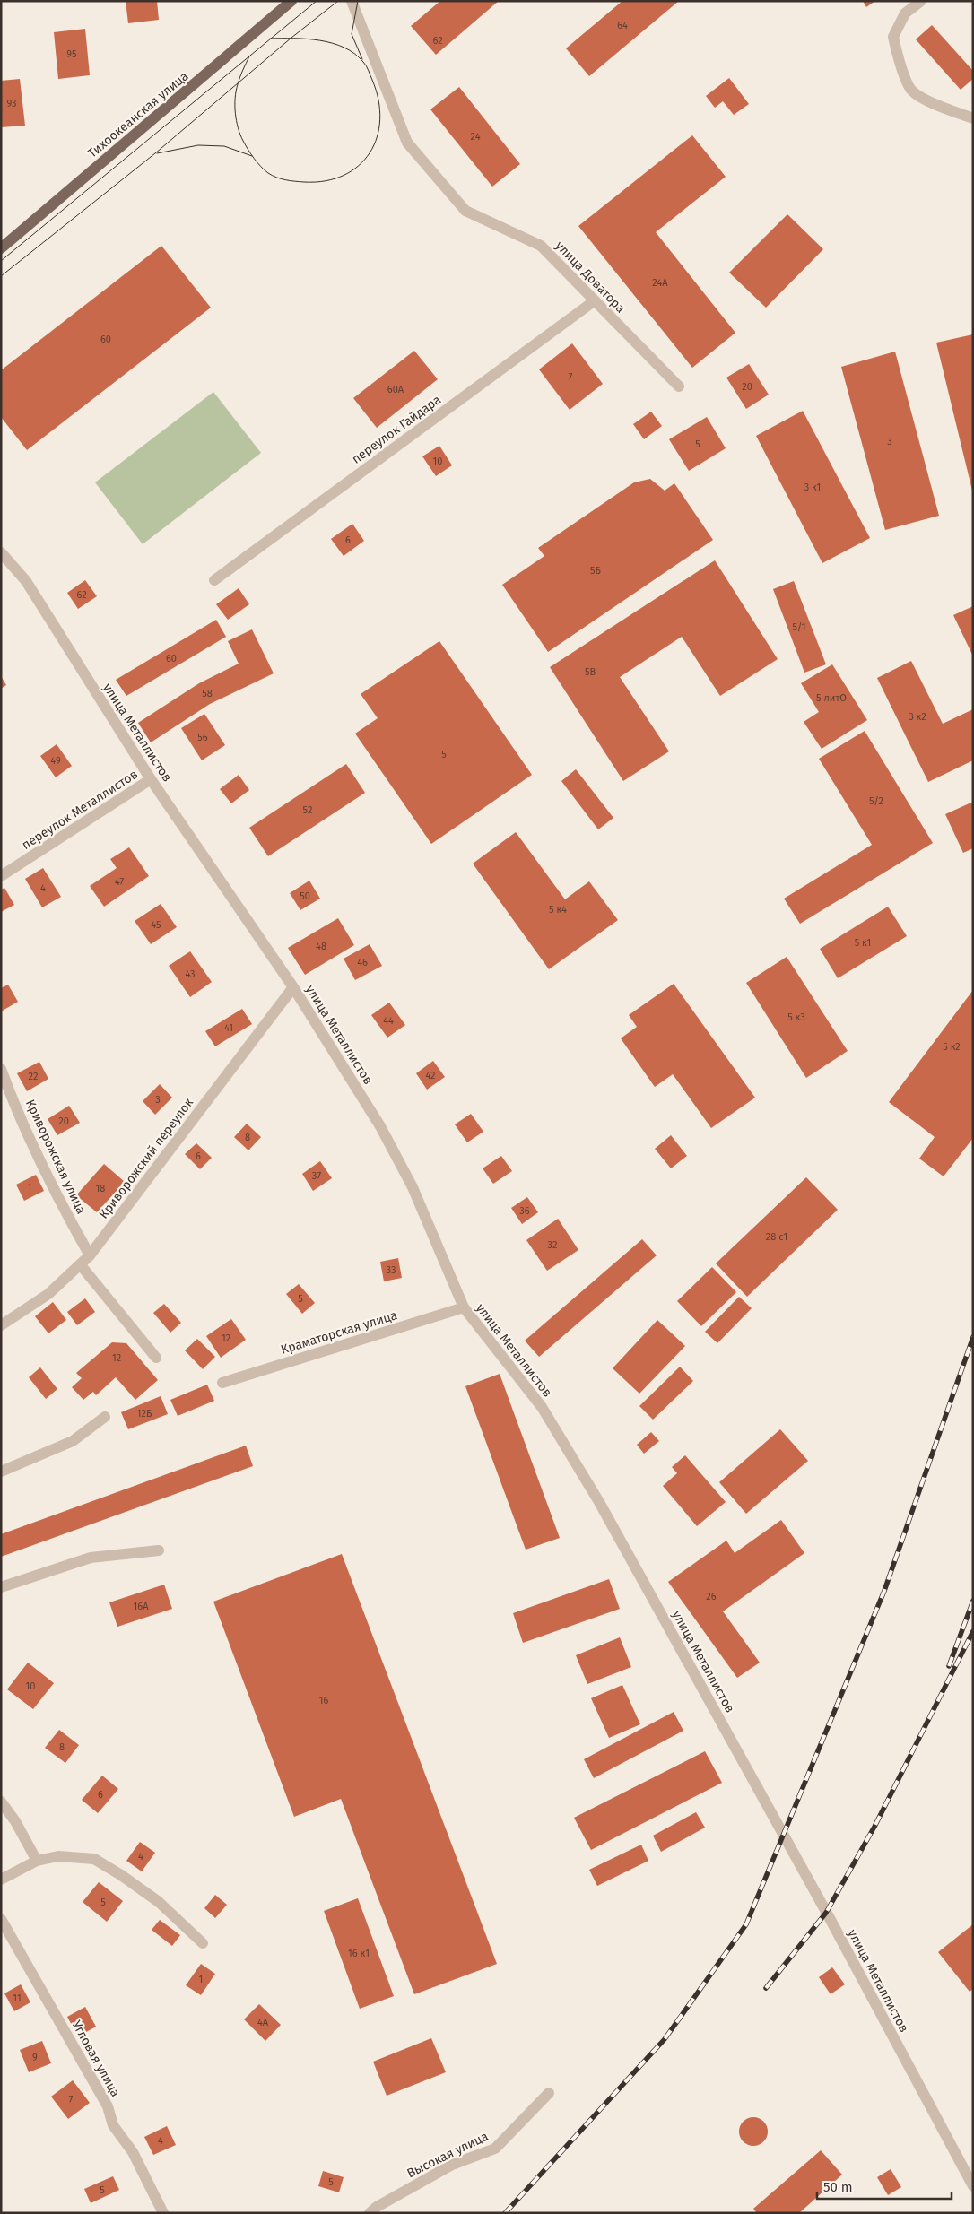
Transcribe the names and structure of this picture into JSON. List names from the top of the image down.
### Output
{
  "streets": {
    "main road": ["Тихоокеанская улица"],
    "street": [
      "улица Доватора",
      "переулок Гайдара",
      "улица Металлистов",
      "переулок Металлистов",
      "Криворожская улица",
      "Криворожский переулок",
      "Краматорская улица",
      "Угловая улица",
      "Высокая улица"
    ]
  },
  "crossings": [
    ["улица Доватора", "переулок Гайдара"],
    ["улица Металлистов", "переулок Металлистов"],
    ["улица Металлистов", "Криворожский переулок"],
    ["улица Металлистов", "Краматорская улица"],
    ["Криворожская улица", "Криворожский переулок"]
  ],
  "house_numbers": [
    "64",
    "62",
    "95",
    "93",
    "24",
    "24А",
    "60",
    "7",
    "20",
    "60А",
    "3",
    "5",
    "10",
    "3 к1",
    "6",
    "5Б",
    "62",
    "5/1",
    "60",
    "5В",
    "58",
    "5 литО",
    "3 к2",
    "56",
    "5",
    "49",
    "5/2",
    "52",
    "47",
    "4",
    "50",
    "5 к4",
    "45",
    "5 к1",
    "48",
    "46",
    "43",
    "5 к3",
    "44",
    "41",
    "5 к2",
    "42",
    "22",
    "3",
    "20",
    "8",
    "6",
    "37",
    "1",
    "18",
    "36",
    "28 с1",
    "32",
    "33",
    "5",
    "12",
    "12",
    "12Б",
    "26",
    "16А",
    "10",
    "16",
    "8",
    "6",
    "4",
    "5",
    "16 к1",
    "1",
    "11",
    "4А",
    "9",
    "7",
    "4",
    "5",
    "5"
  ],
  "scale_bar": "50 m"
}
